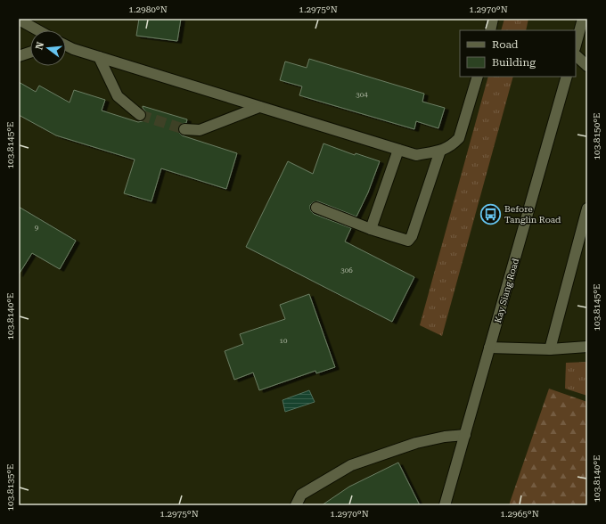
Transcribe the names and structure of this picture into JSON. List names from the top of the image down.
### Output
{
  "streets": {
    "street": ["Kay Siang Road"]
  },
  "places": {
    "bus stop": ["Before Tanglin Road"]
  },
  "house_numbers": [
    "304",
    "9",
    "306",
    "10"
  ],
  "legend": ["Road", "Building"],
  "north": "left",
  "coordinates": [
    "1.2980°N",
    "1.2975°N",
    "1.2970°N",
    "103.8150°E",
    "103.8145°E",
    "103.8140°E",
    "103.8135°E",
    "1.2965°N"
  ]
}
